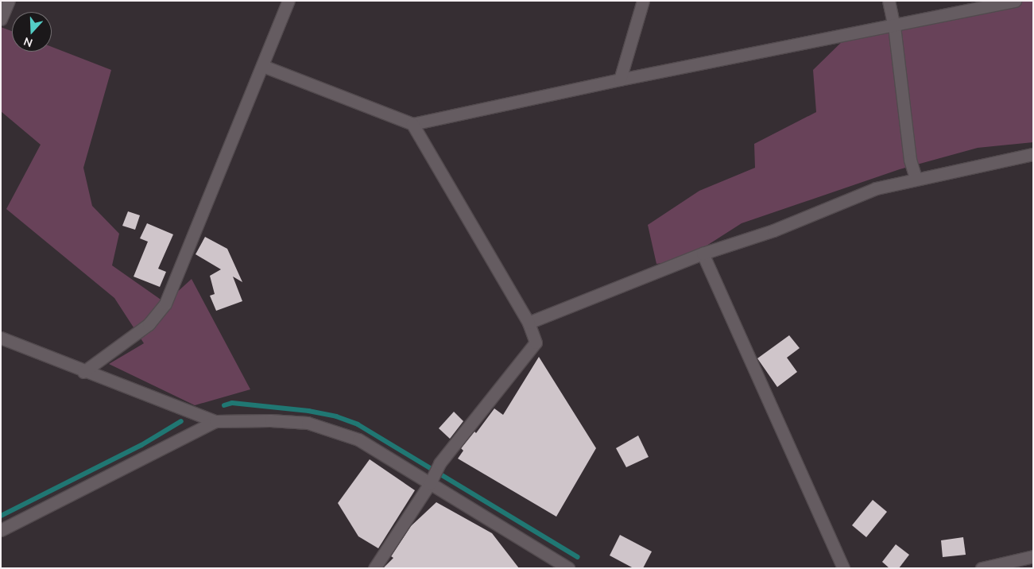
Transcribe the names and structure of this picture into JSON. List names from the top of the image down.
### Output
{
  "north": "bottom"
}
